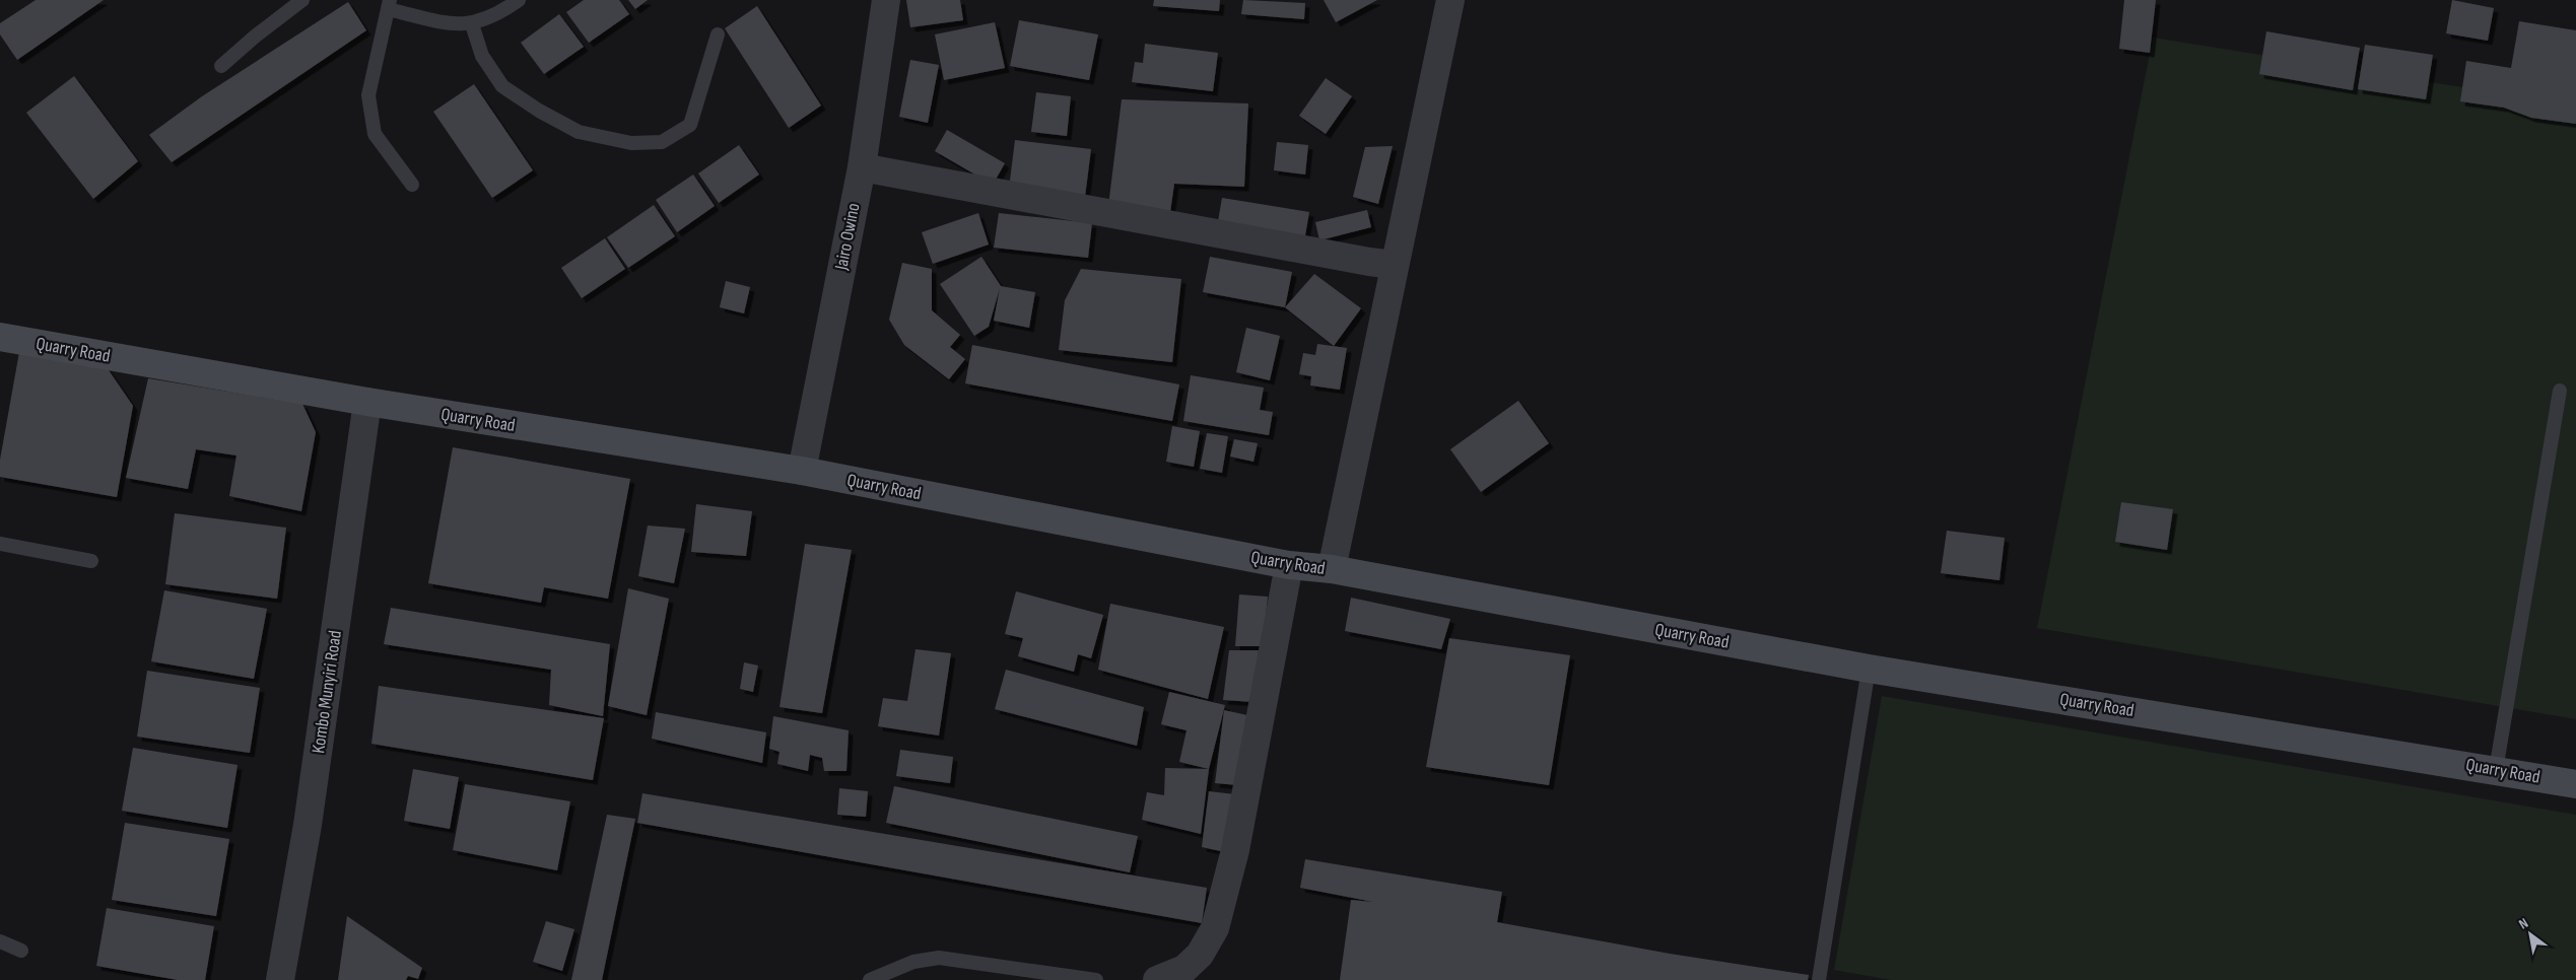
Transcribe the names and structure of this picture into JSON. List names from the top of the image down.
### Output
{
  "streets": {
    "main road": ["Quarry Road"],
    "street": ["Jairo Owino", "Kombo Munyiri Road"]
  },
  "crossings": [
    ["Jairo Owino", "Quarry Road"],
    ["Quarry Road", "Kombo Munyiri Road"]
  ],
  "north": "top left"
}
